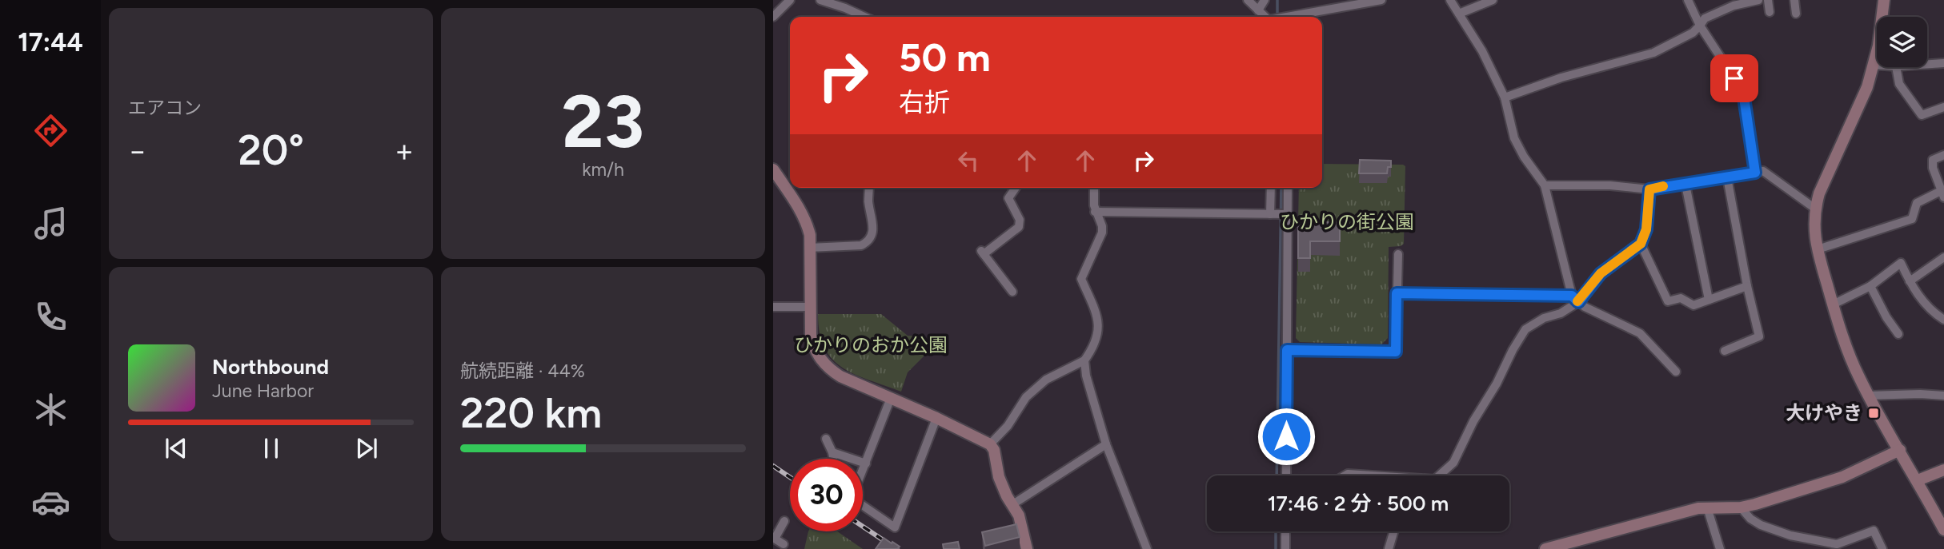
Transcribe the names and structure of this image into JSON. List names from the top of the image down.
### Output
{
  "parks": ["ひかりの街公園", "ひかりのおか公園"],
  "places": {
    "transit": ["大けやき"]
  },
  "page": {
    "tabs": "17:44",
    "tile": [
      "エアコン",
      ["23", "km/h"],
      ["航続距離 · 44%", "220 km"]
    ],
    "turn": ["50 m", "右折"],
    "heat": ["−", "20°", "+"],
    "song": ["Northbound", "June Harbor"],
    "limit": "30",
    "trip": "17:46 · 2 分 · 500 m"
  }
}
